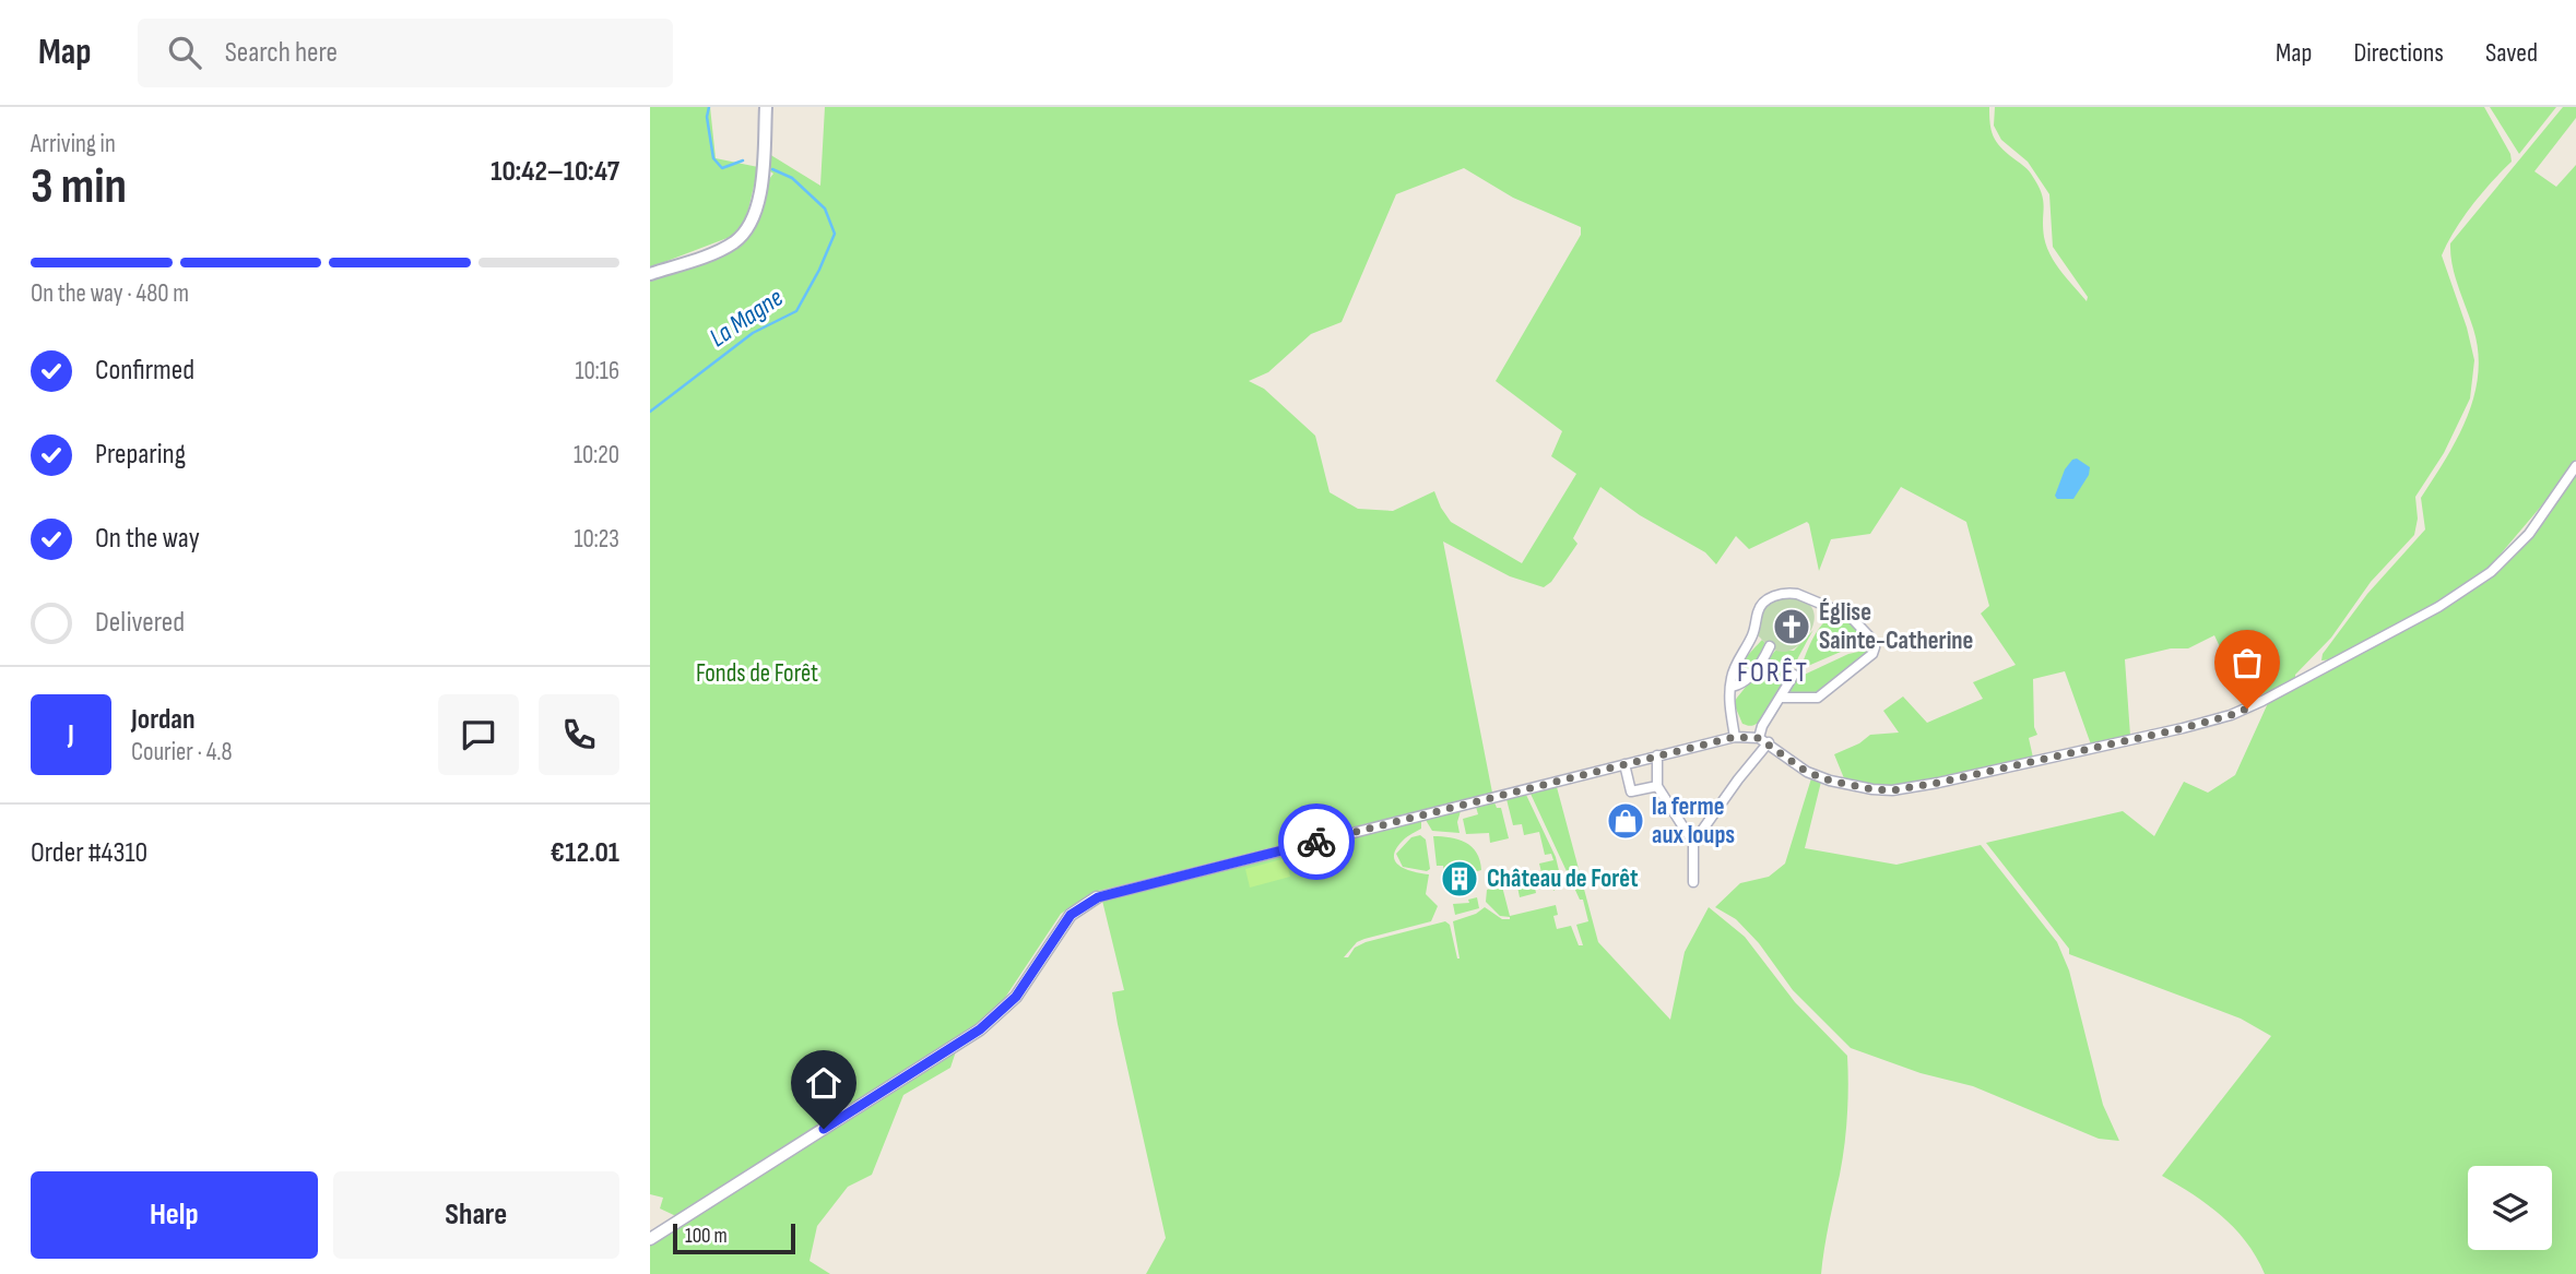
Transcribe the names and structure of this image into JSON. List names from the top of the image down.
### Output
{
  "districts": ["FORÊT"],
  "water": ["La Magne"],
  "parks": ["Fonds de Forêt"],
  "places": {
    "church": ["Église Sainte-Catherine"],
    "shop": ["la ferme aux loups"],
    "building": ["Château de Forêt"]
  },
  "scale_bar": "100 m",
  "page": {
    "header": "Map",
    "search": "Search here",
    "nav": ["Map", "Directions", "Saved"],
    "heading": ["3 min", "Arriving in", "10:42–10:47"],
    "panel": [
      "Jordan",
      "Courier · 4.8",
      "Order #4310",
      "€12.01"
    ],
    "bar": "On the way · 480 m",
    "list": [
      ["Confirmed", "10:16"],
      ["Preparing", "10:20"],
      ["On the way", "10:23"],
      "Delivered"
    ],
    "round": "J",
    "buttons": ["Help", "Share"],
    "scale": "100 m"
  }
}
